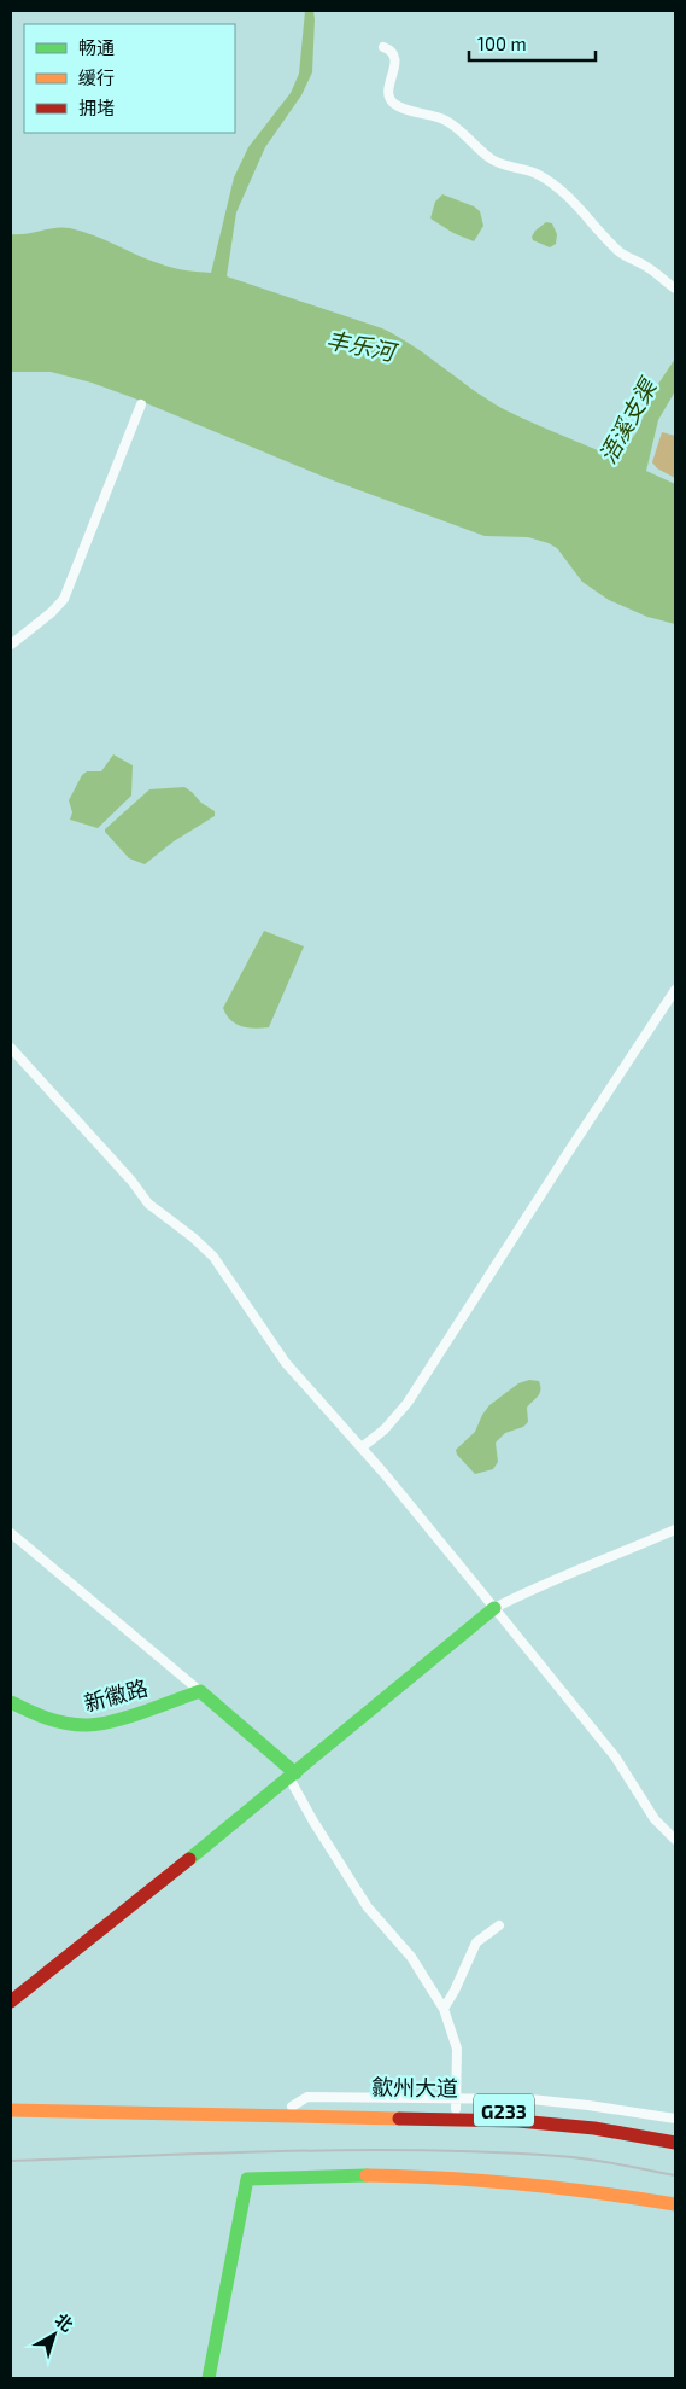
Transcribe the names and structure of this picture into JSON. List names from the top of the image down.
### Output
{
  "streets": {
    "main road": ["新徽路", "歙州大道", "G233"]
  },
  "crossings": [
    ["歙州大道", "G233"]
  ],
  "water": ["丰乐河", "浯溪支渠"],
  "legend": ["畅通", "缓行", "拥堵"],
  "scale_bar": "100 m",
  "north": "top right"
}
